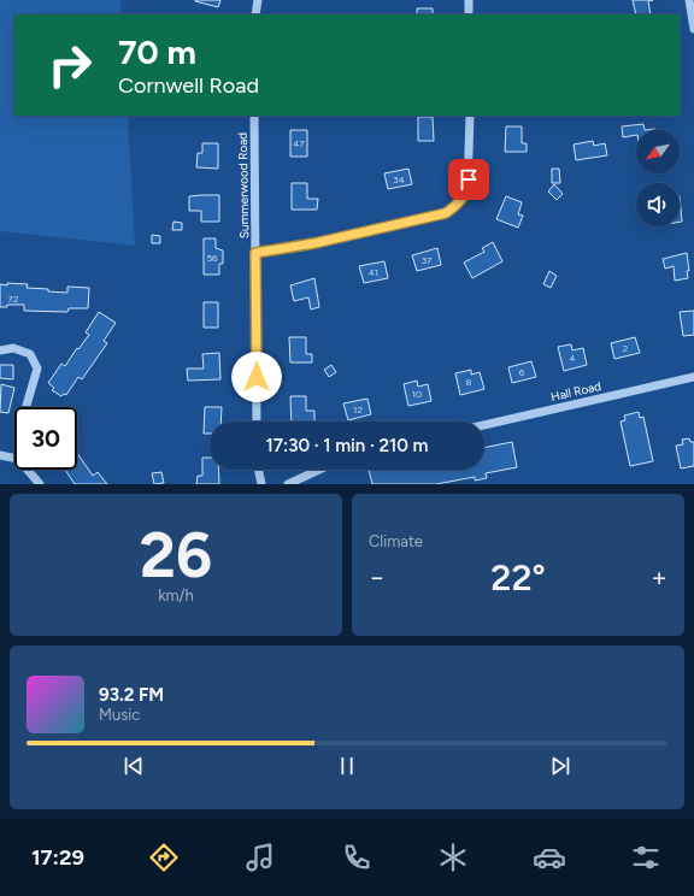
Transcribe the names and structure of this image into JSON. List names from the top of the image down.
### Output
{
  "streets": {
    "street": ["Summerwood Road", "Hall Road"]
  },
  "house_numbers": [
    "47",
    "34",
    "56",
    "37",
    "41",
    "72",
    "2",
    "4",
    "6",
    "8",
    "10",
    "12"
  ],
  "north": "bottom left",
  "page": {
    "turn": ["70 m", "Cornwell Road"],
    "limit": "30",
    "trip": "17:30 · 1 min · 210 m",
    "tile": [
      ["26", "km/h"],
      "Climate"
    ],
    "heat": ["−", "22°", "+"],
    "song": ["93.2 FM", "Music"],
    "tabs": "17:29"
  }
}
